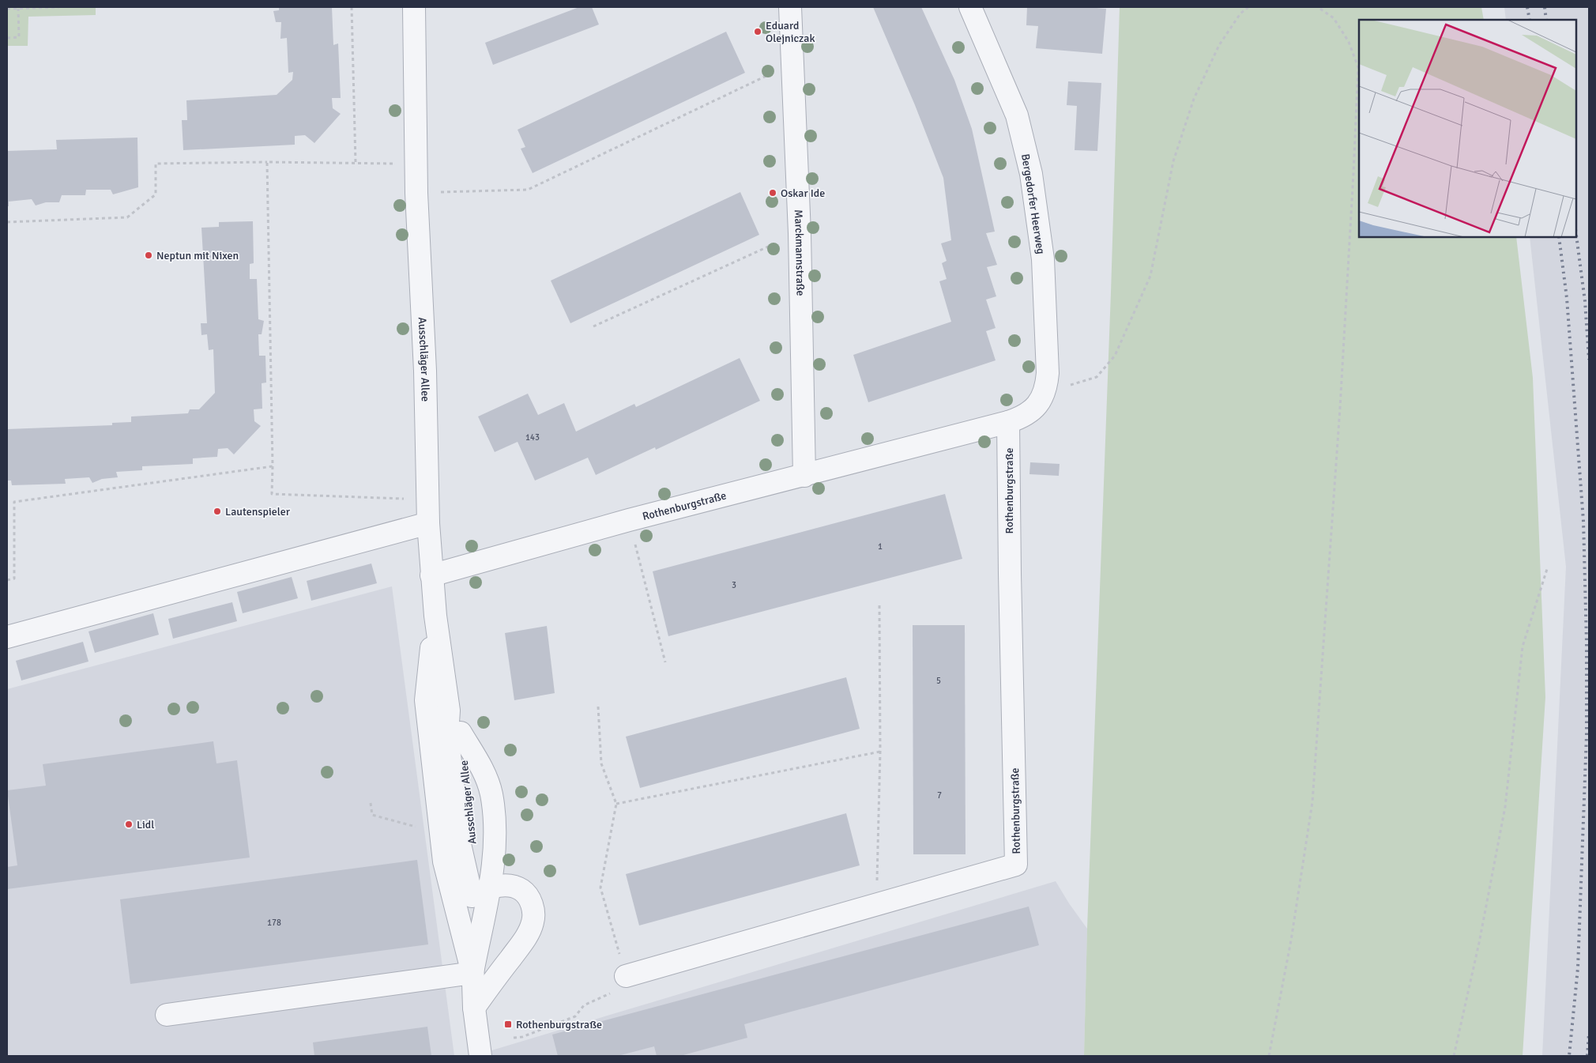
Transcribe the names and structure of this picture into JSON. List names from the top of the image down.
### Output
{
  "streets": {
    "street": [
      "Bergedorfer Heerweg",
      "Marckmannstraße",
      "Ausschläger Allee",
      "Rothenburgstraße"
    ]
  },
  "crossings": [
    ["Bergedorfer Heerweg", "Rothenburgstraße"],
    ["Marckmannstraße", "Rothenburgstraße"],
    ["Ausschläger Allee", "Rothenburgstraße"]
  ],
  "places": {
    "other": [
      "Eduard Olejniczak",
      "Oskar Ide",
      "Neptun mit Nixen",
      "Lautenspieler",
      "Lidl"
    ],
    "transit": ["Rothenburgstraße"]
  },
  "house_numbers": [
    "143",
    "1",
    "3",
    "5",
    "7",
    "178"
  ]
}
